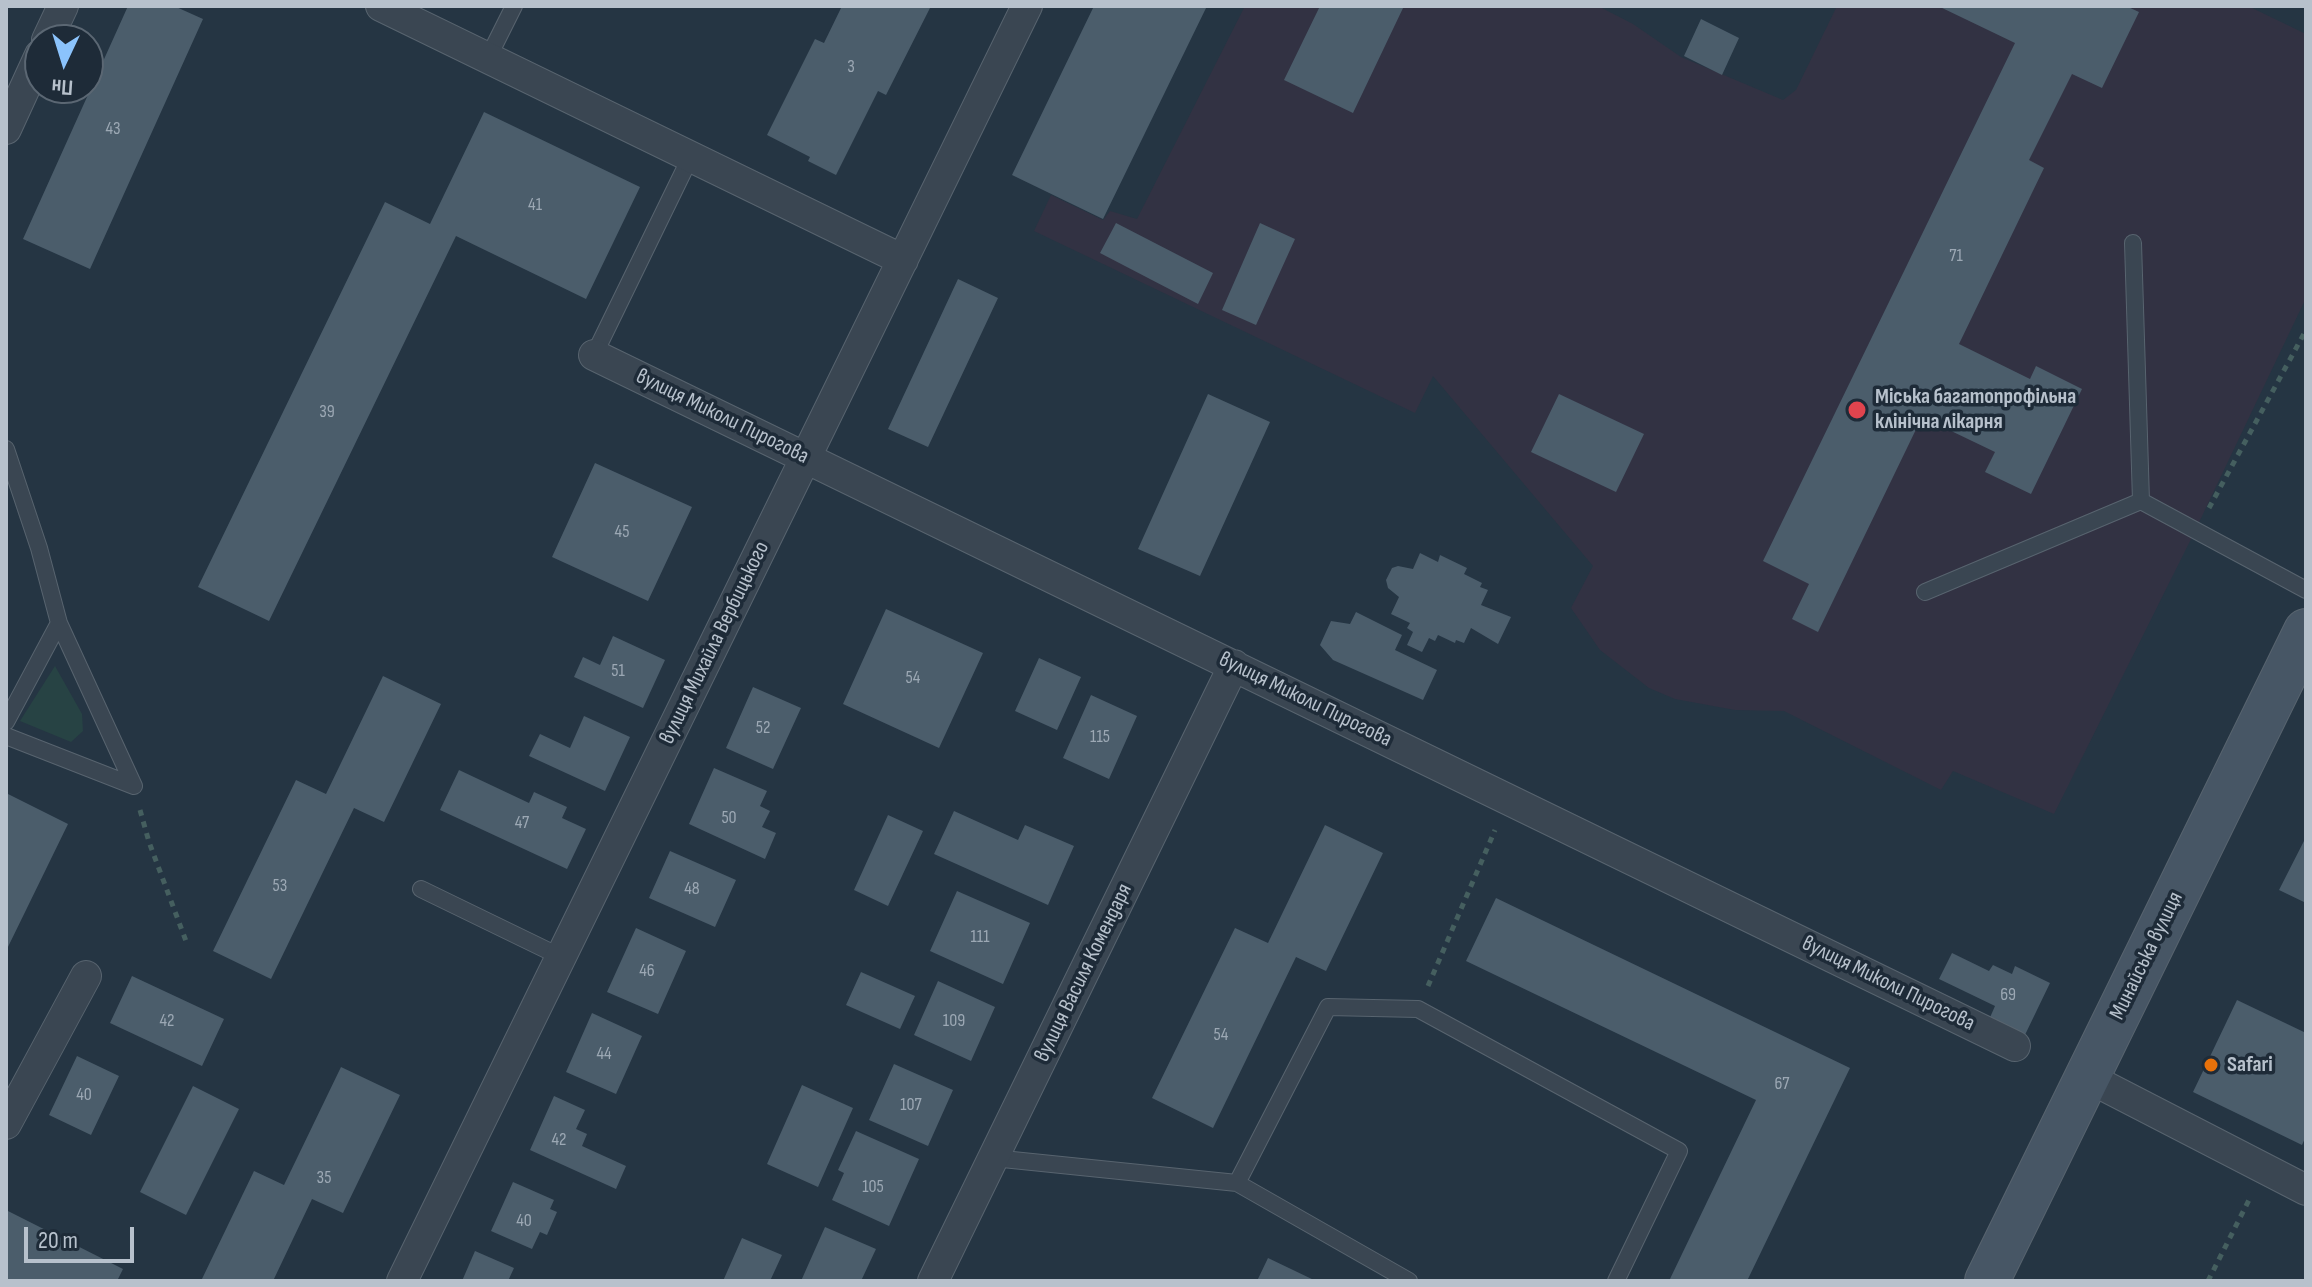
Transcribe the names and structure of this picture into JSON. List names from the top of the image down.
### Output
{
  "streets": {
    "main road": ["Минайська вулиця"],
    "street": ["вулиця Миколи Пирогова", "вулиця Михайла Вербицького", "вулиця Василя Комендаря"]
  },
  "crossings": [
    ["вулиця Миколи Пирогова", "вулиця Михайла Вербицького"],
    ["вулиця Миколи Пирогова", "вулиця Василя Комендаря"]
  ],
  "places": ["Міська багатопрофільна клінічна лікарня", "Safari"],
  "house_numbers": [
    "3",
    "43",
    "41",
    "71",
    "39",
    "45",
    "51",
    "54",
    "52",
    "115",
    "50",
    "47",
    "53",
    "48",
    "111",
    "46",
    "69",
    "42",
    "109",
    "54",
    "44",
    "67",
    "40",
    "107",
    "42",
    "35",
    "105",
    "40"
  ],
  "scale_bar": "20 m",
  "north": "bottom"
}
